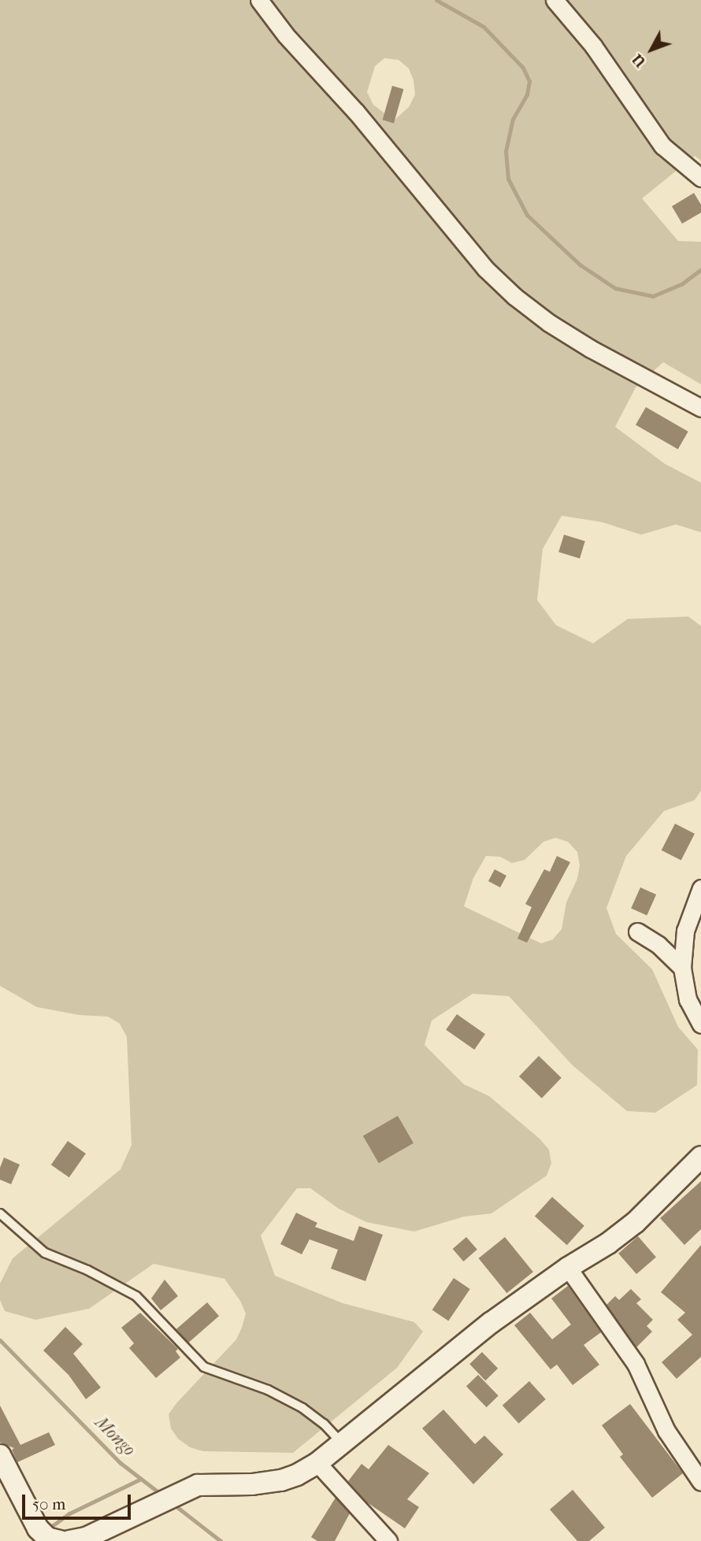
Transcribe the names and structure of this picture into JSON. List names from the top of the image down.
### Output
{
  "water": ["Mongo"],
  "scale_bar": "50 m",
  "north": "bottom left"
}
